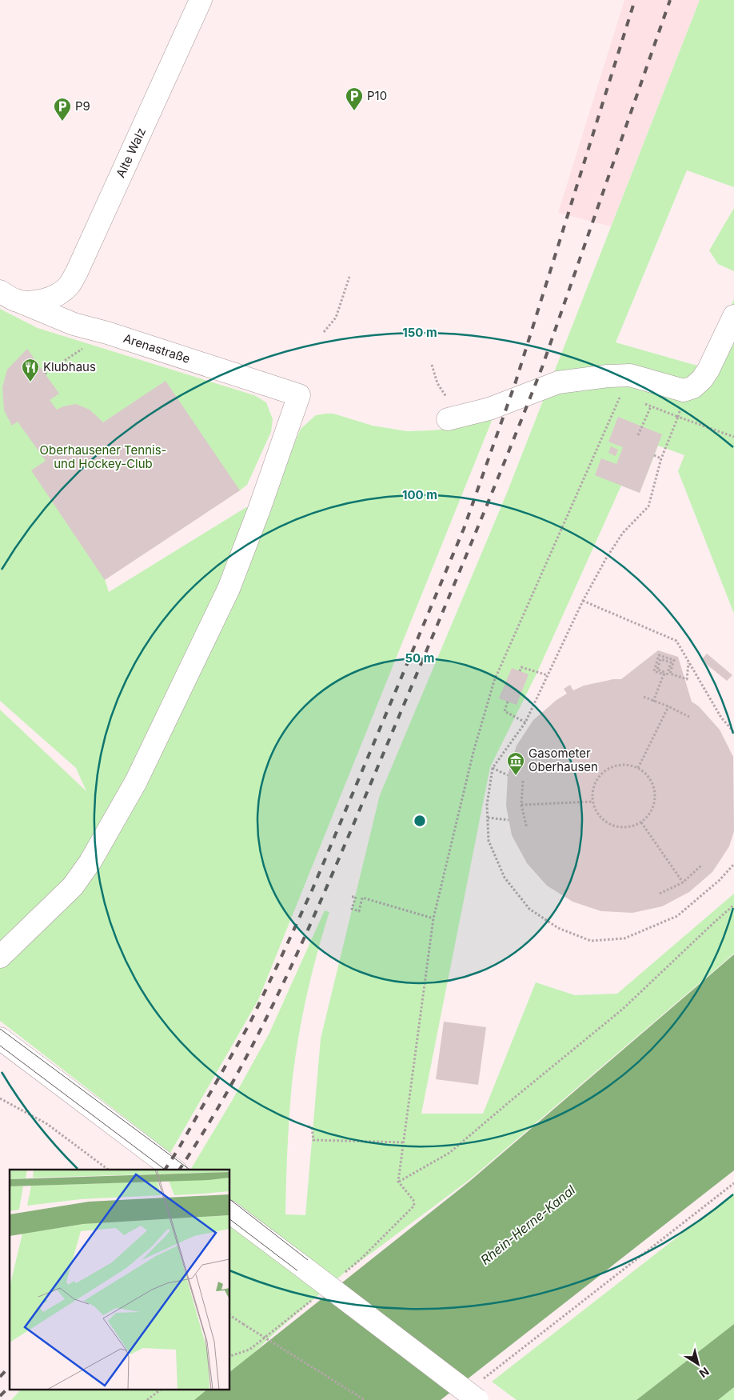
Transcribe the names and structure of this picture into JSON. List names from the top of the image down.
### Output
{
  "streets": {
    "street": ["Alte Walz", "Arenastraße"]
  },
  "crossings": [
    ["Alte Walz", "Arenastraße"]
  ],
  "water": ["Rhein-Herne-Kanal"],
  "parks": ["Oberhausener Tennis- und Hockey-Club"],
  "places": {
    "parking": ["P10", "P9"],
    "restaurant": ["Klubhaus"],
    "museum": ["Gasometer Oberhausen"]
  },
  "north": "bottom right",
  "rings": ["150 m", "100 m", "50 m"]
}
